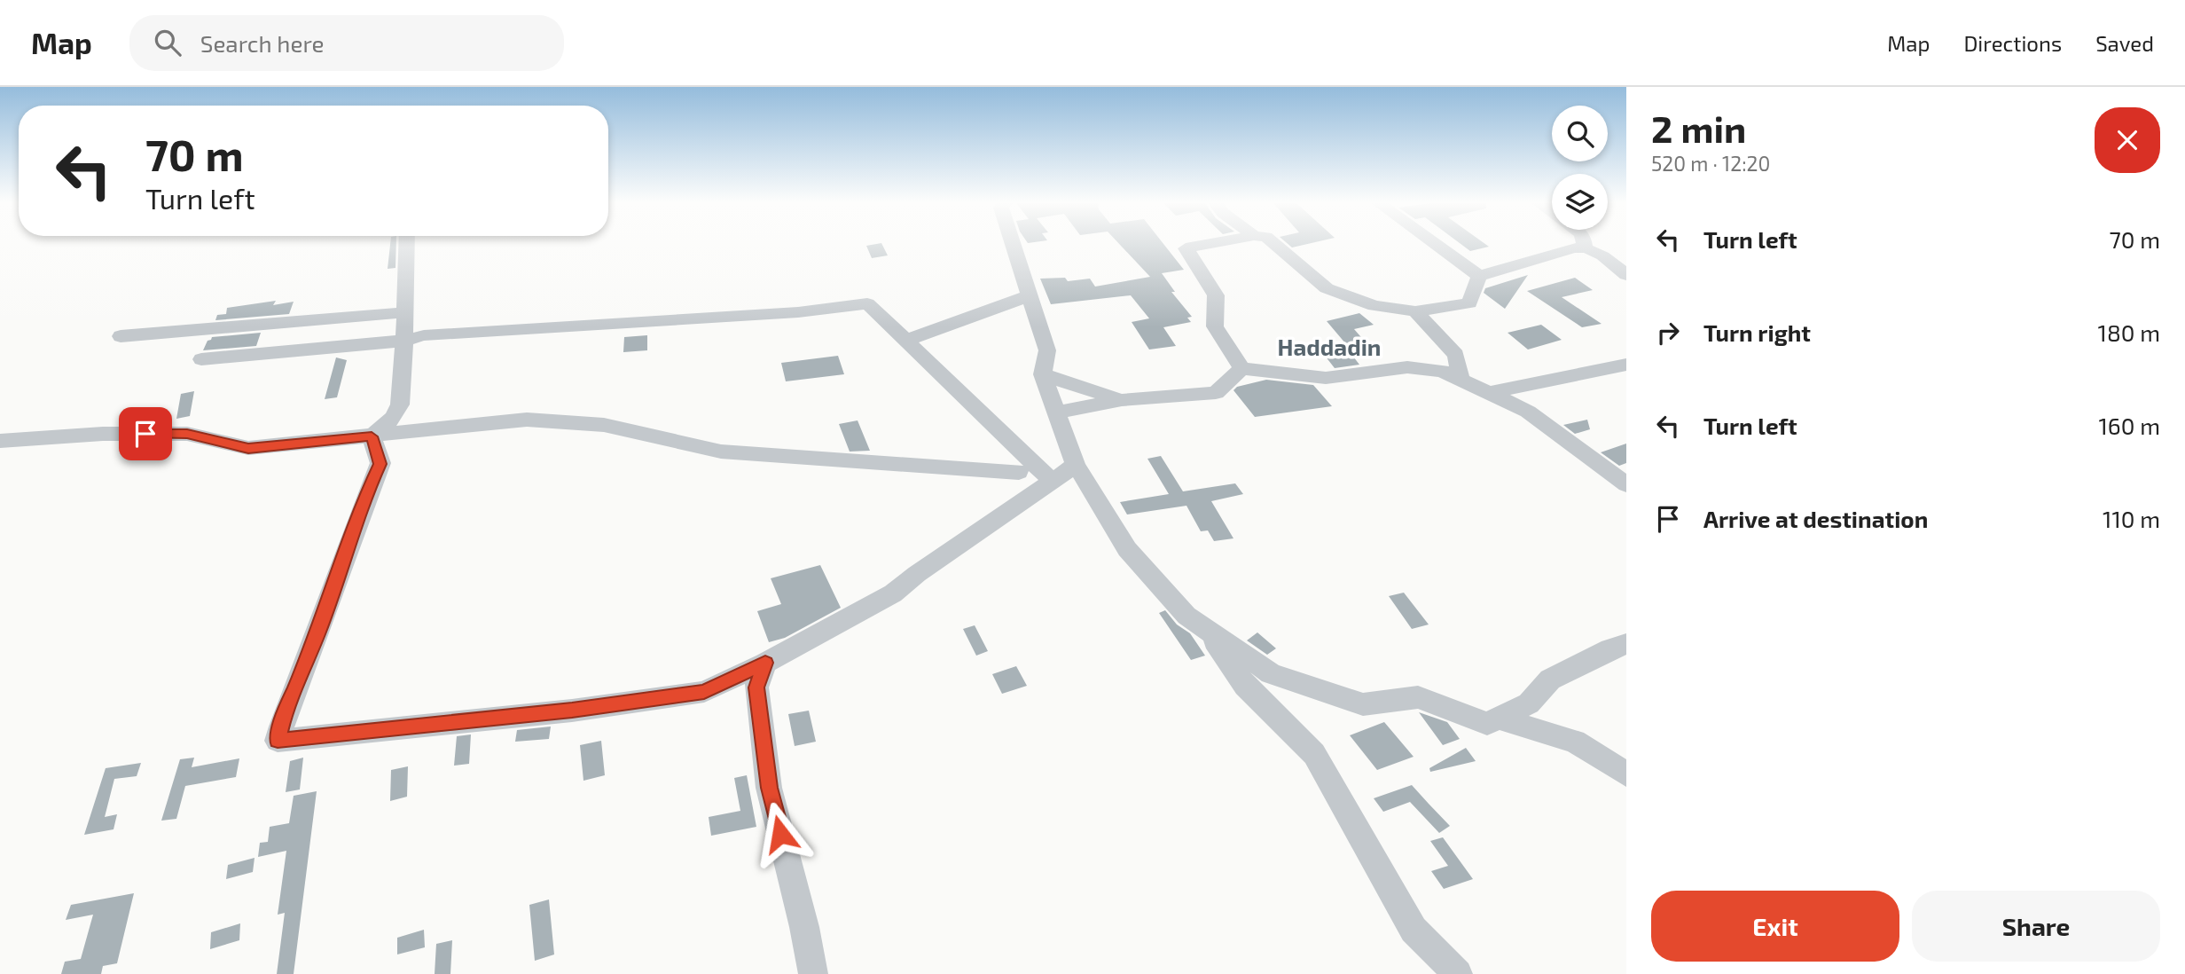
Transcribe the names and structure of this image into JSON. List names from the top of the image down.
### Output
{
  "districts": ["Haddadin"],
  "page": {
    "header": "Map",
    "search": "Search here",
    "nav": ["Map", "Directions", "Saved"],
    "heading": ["2 min", "520 m · 12:20"],
    "turn": ["70 m", "Turn left"],
    "list": [
      {
        "name": "Turn left",
        "value": "70 m"
      },
      {
        "name": "Turn right",
        "value": "180 m"
      },
      {
        "name": "Turn left",
        "value": "160 m"
      },
      {
        "name": "Arrive at destination",
        "value": "110 m"
      }
    ],
    "buttons": ["Exit", "Share"]
  }
}
